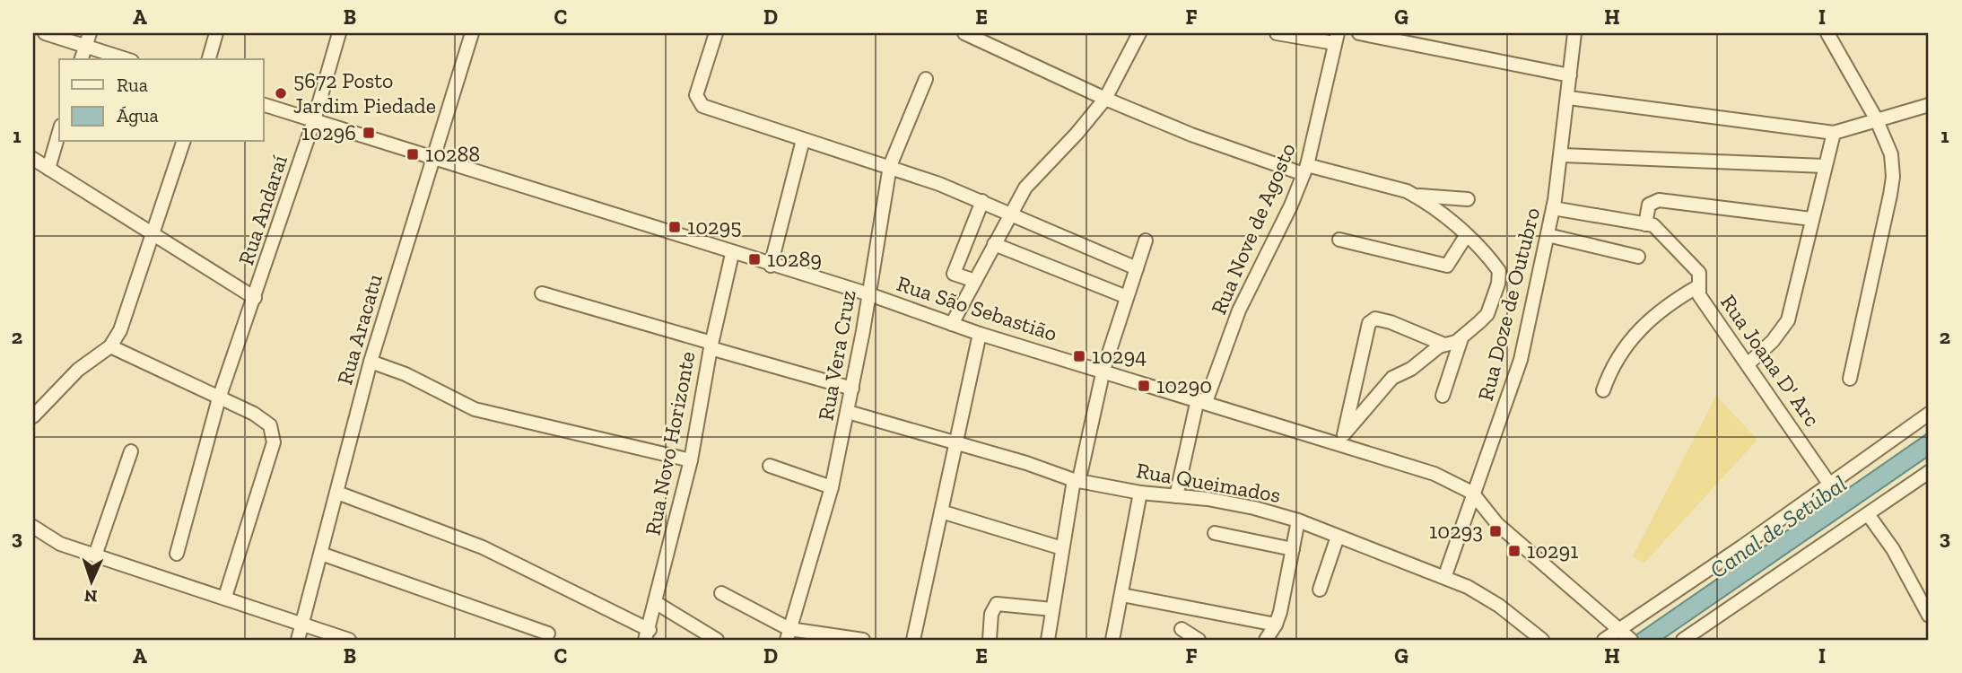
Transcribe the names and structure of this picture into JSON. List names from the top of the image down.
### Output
{
  "streets": {
    "street": [
      "Rua Andaraí",
      "Rua Nove de Agosto",
      "Rua Doze de Outubro",
      "Rua São Sebastião",
      "Rua Aracatu",
      "Rua Vera Cruz",
      "Rua Joana D' Arc",
      "Rua Novo Horizonte",
      "Rua Queimados"
    ]
  },
  "crossings": [
    ["Rua Andaraí", "Rua São Sebastião"],
    ["Rua Nove de Agosto", "Rua São Sebastião"],
    ["Rua Nove de Agosto", "Rua Queimados"],
    ["Rua Doze de Outubro", "Rua São Sebastião"],
    ["Rua Doze de Outubro", "Rua Joana D' Arc"],
    ["Rua Doze de Outubro", "Rua Queimados"],
    ["Rua São Sebastião", "Rua Aracatu"],
    ["Rua São Sebastião", "Rua Vera Cruz"],
    ["Rua São Sebastião", "Rua Novo Horizonte"],
    ["Rua Vera Cruz", "Rua Queimados"]
  ],
  "water": ["Canal de Setúbal"],
  "places": {
    "other": ["5672 Posto Jardim Piedade"],
    "transit": [
      "10296",
      "10288",
      "10295",
      "10289",
      "10294",
      "10290",
      "10293",
      "10291"
    ]
  },
  "legend": ["Rua", "Água"],
  "north": "bottom",
  "grid": {
    "columns": [
      "A",
      "B",
      "C",
      "D",
      "E",
      "F",
      "G",
      "H",
      "I"
    ],
    "rows": ["1", "2", "3"]
  }
}
